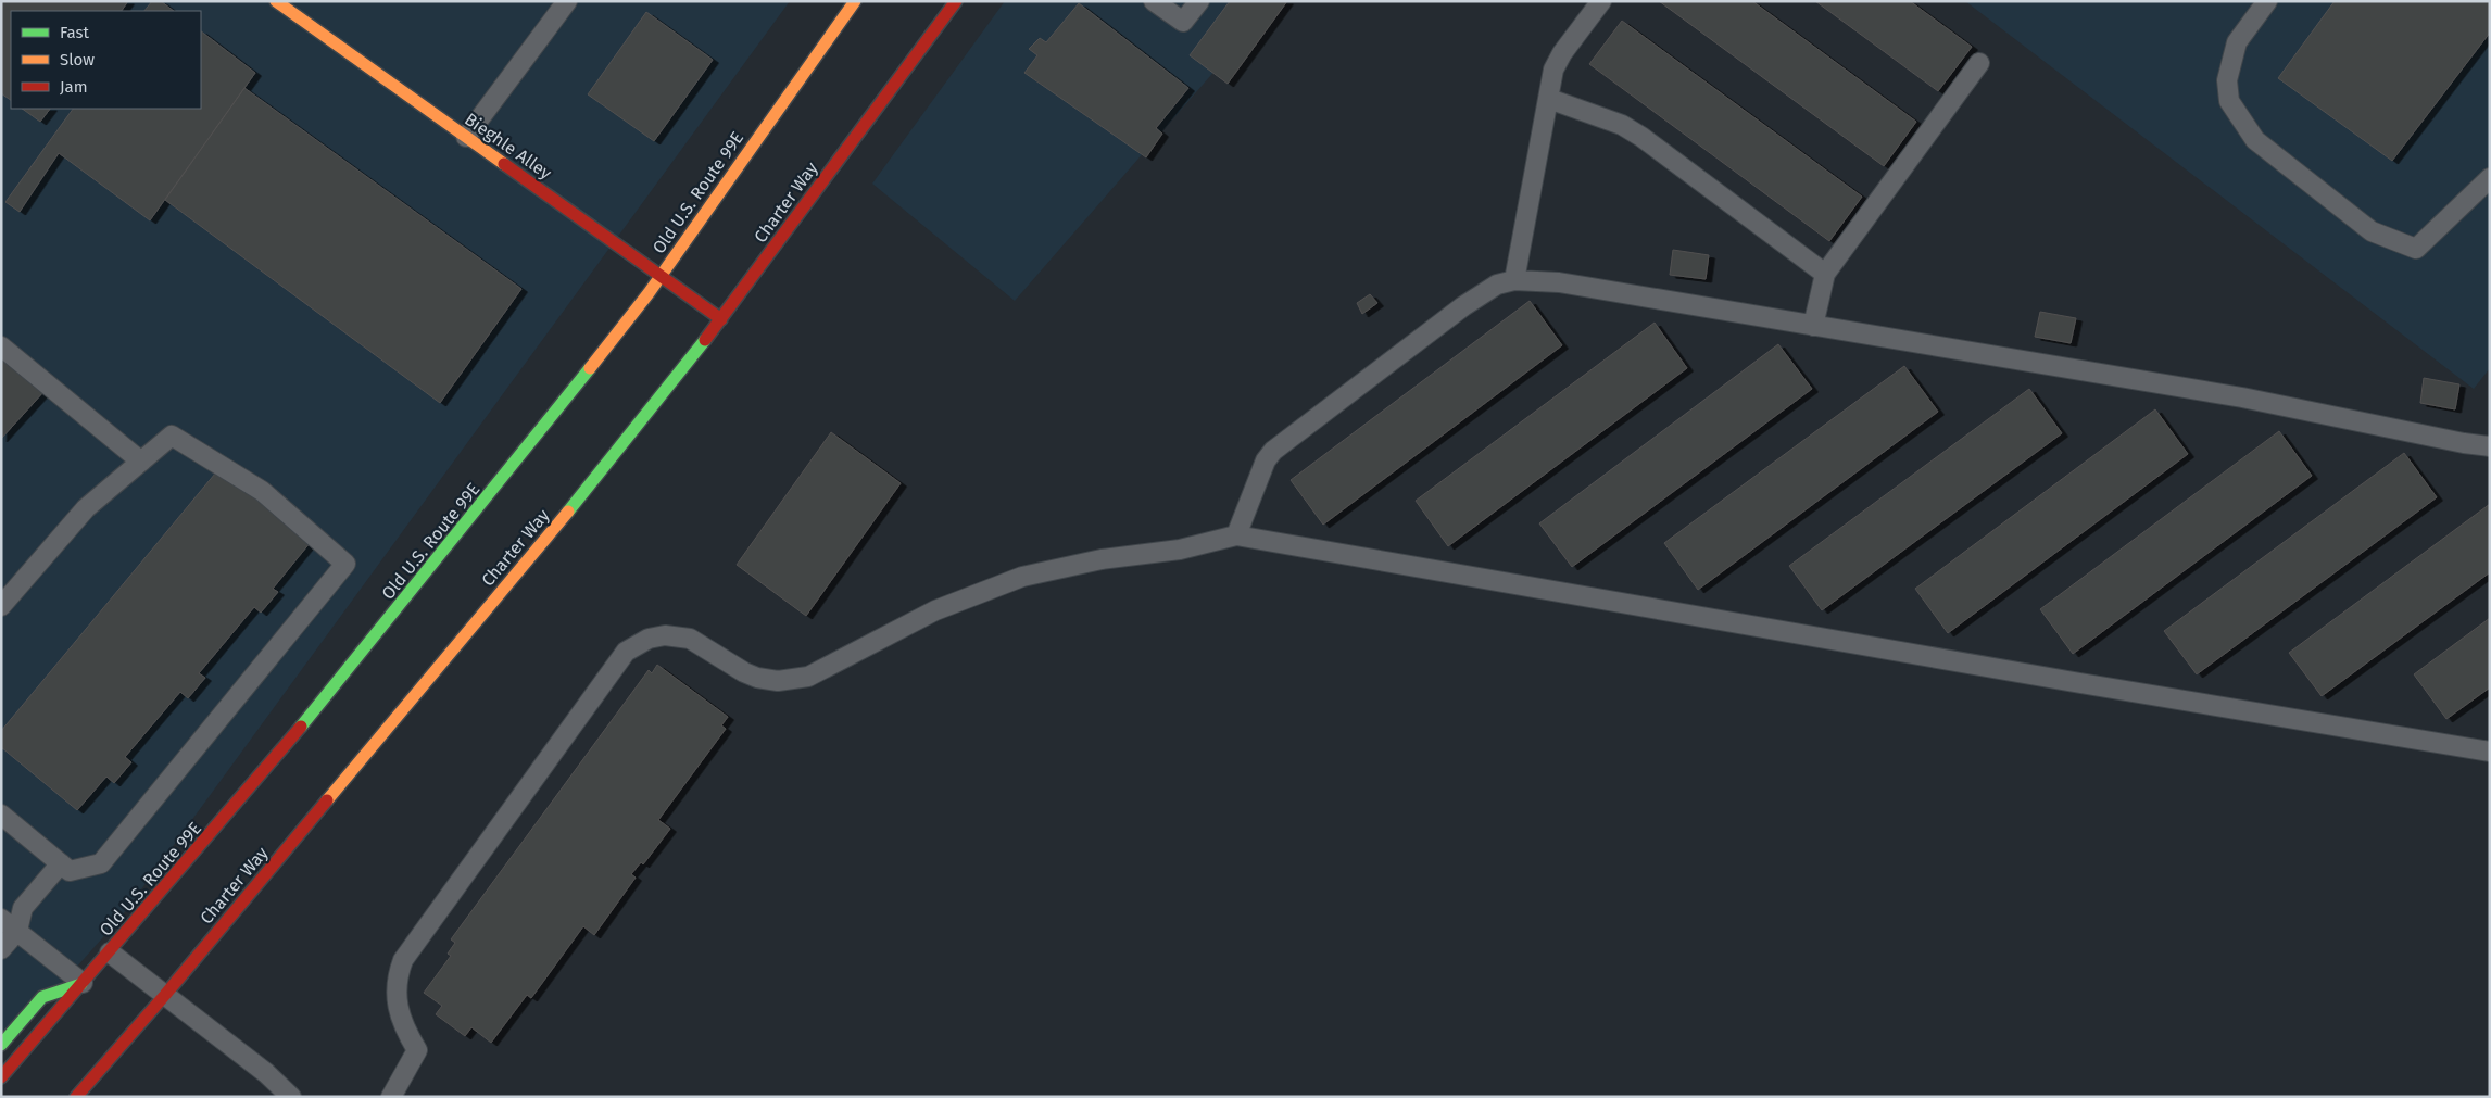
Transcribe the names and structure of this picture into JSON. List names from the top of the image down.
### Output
{
  "streets": {
    "main road": ["Bieghle Alley", "Old U.S. Route 99E", "Charter Way"]
  },
  "crossings": [
    ["Bieghle Alley", "Old U.S. Route 99E"],
    ["Bieghle Alley", "Charter Way"]
  ],
  "legend": ["Fast", "Slow", "Jam"]
}
